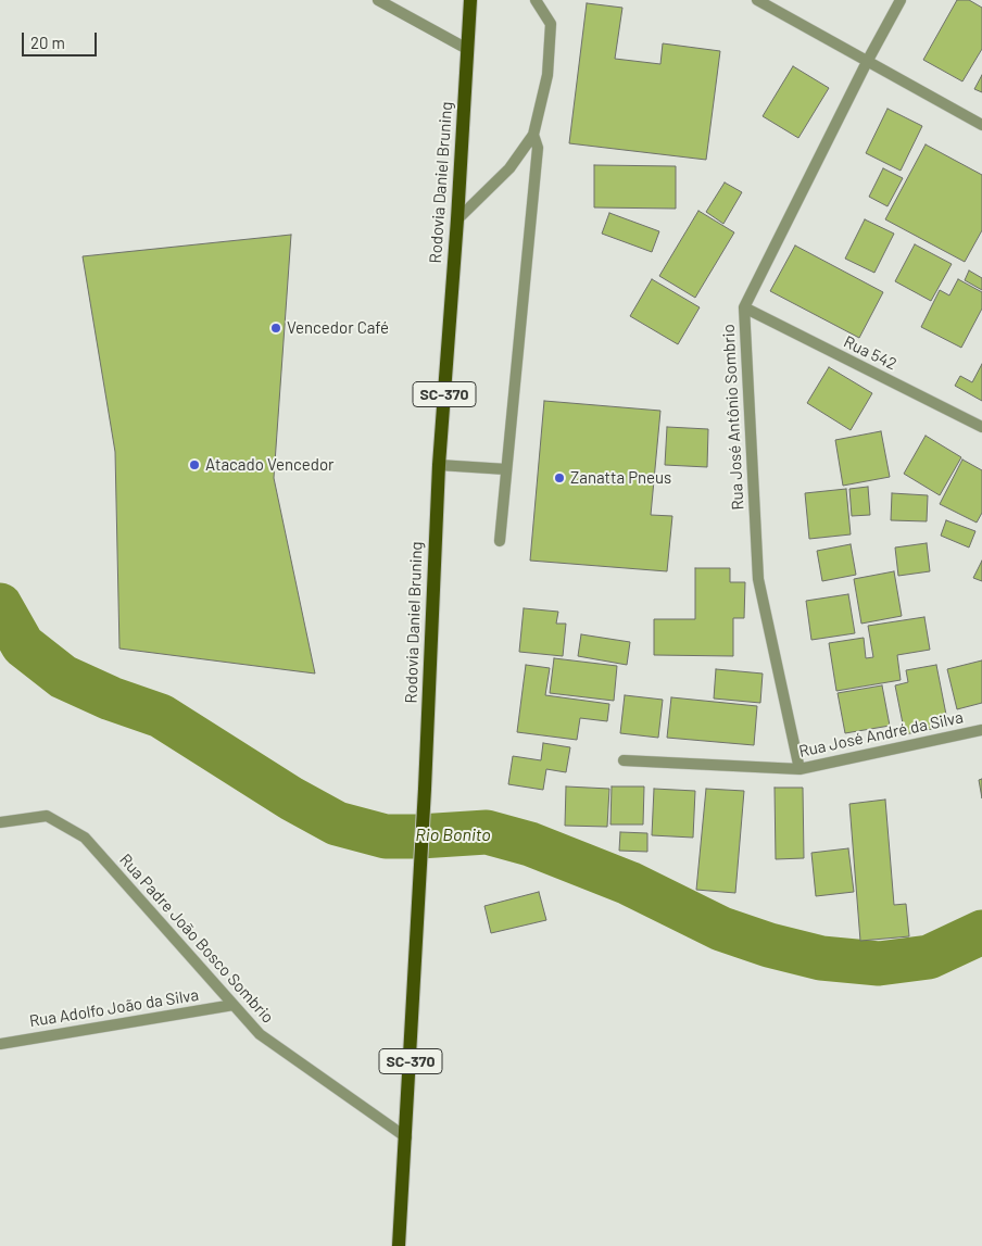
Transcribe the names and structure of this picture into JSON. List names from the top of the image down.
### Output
{
  "streets": {
    "main road": ["Rodovia Daniel Bruning", "SC-370"],
    "street": [
      "Rua 542",
      "Rua José Antônio Sombrio",
      "Rua José André da Silva",
      "Rua Padre João Bosco Sombrio",
      "Rua Adolfo João da Silva"
    ]
  },
  "crossings": [
    ["Rodovia Daniel Bruning", "Rua Padre João Bosco Sombrio"],
    ["Rua 542", "Rua José Antônio Sombrio"],
    ["Rua José Antônio Sombrio", "Rua José André da Silva"],
    ["Rua Padre João Bosco Sombrio", "Rua Adolfo João da Silva"]
  ],
  "water": ["Rio Bonito"],
  "places": ["Vencedor Café", "Atacado Vencedor", "Zanatta Pneus"],
  "scale_bar": "20 m"
}
